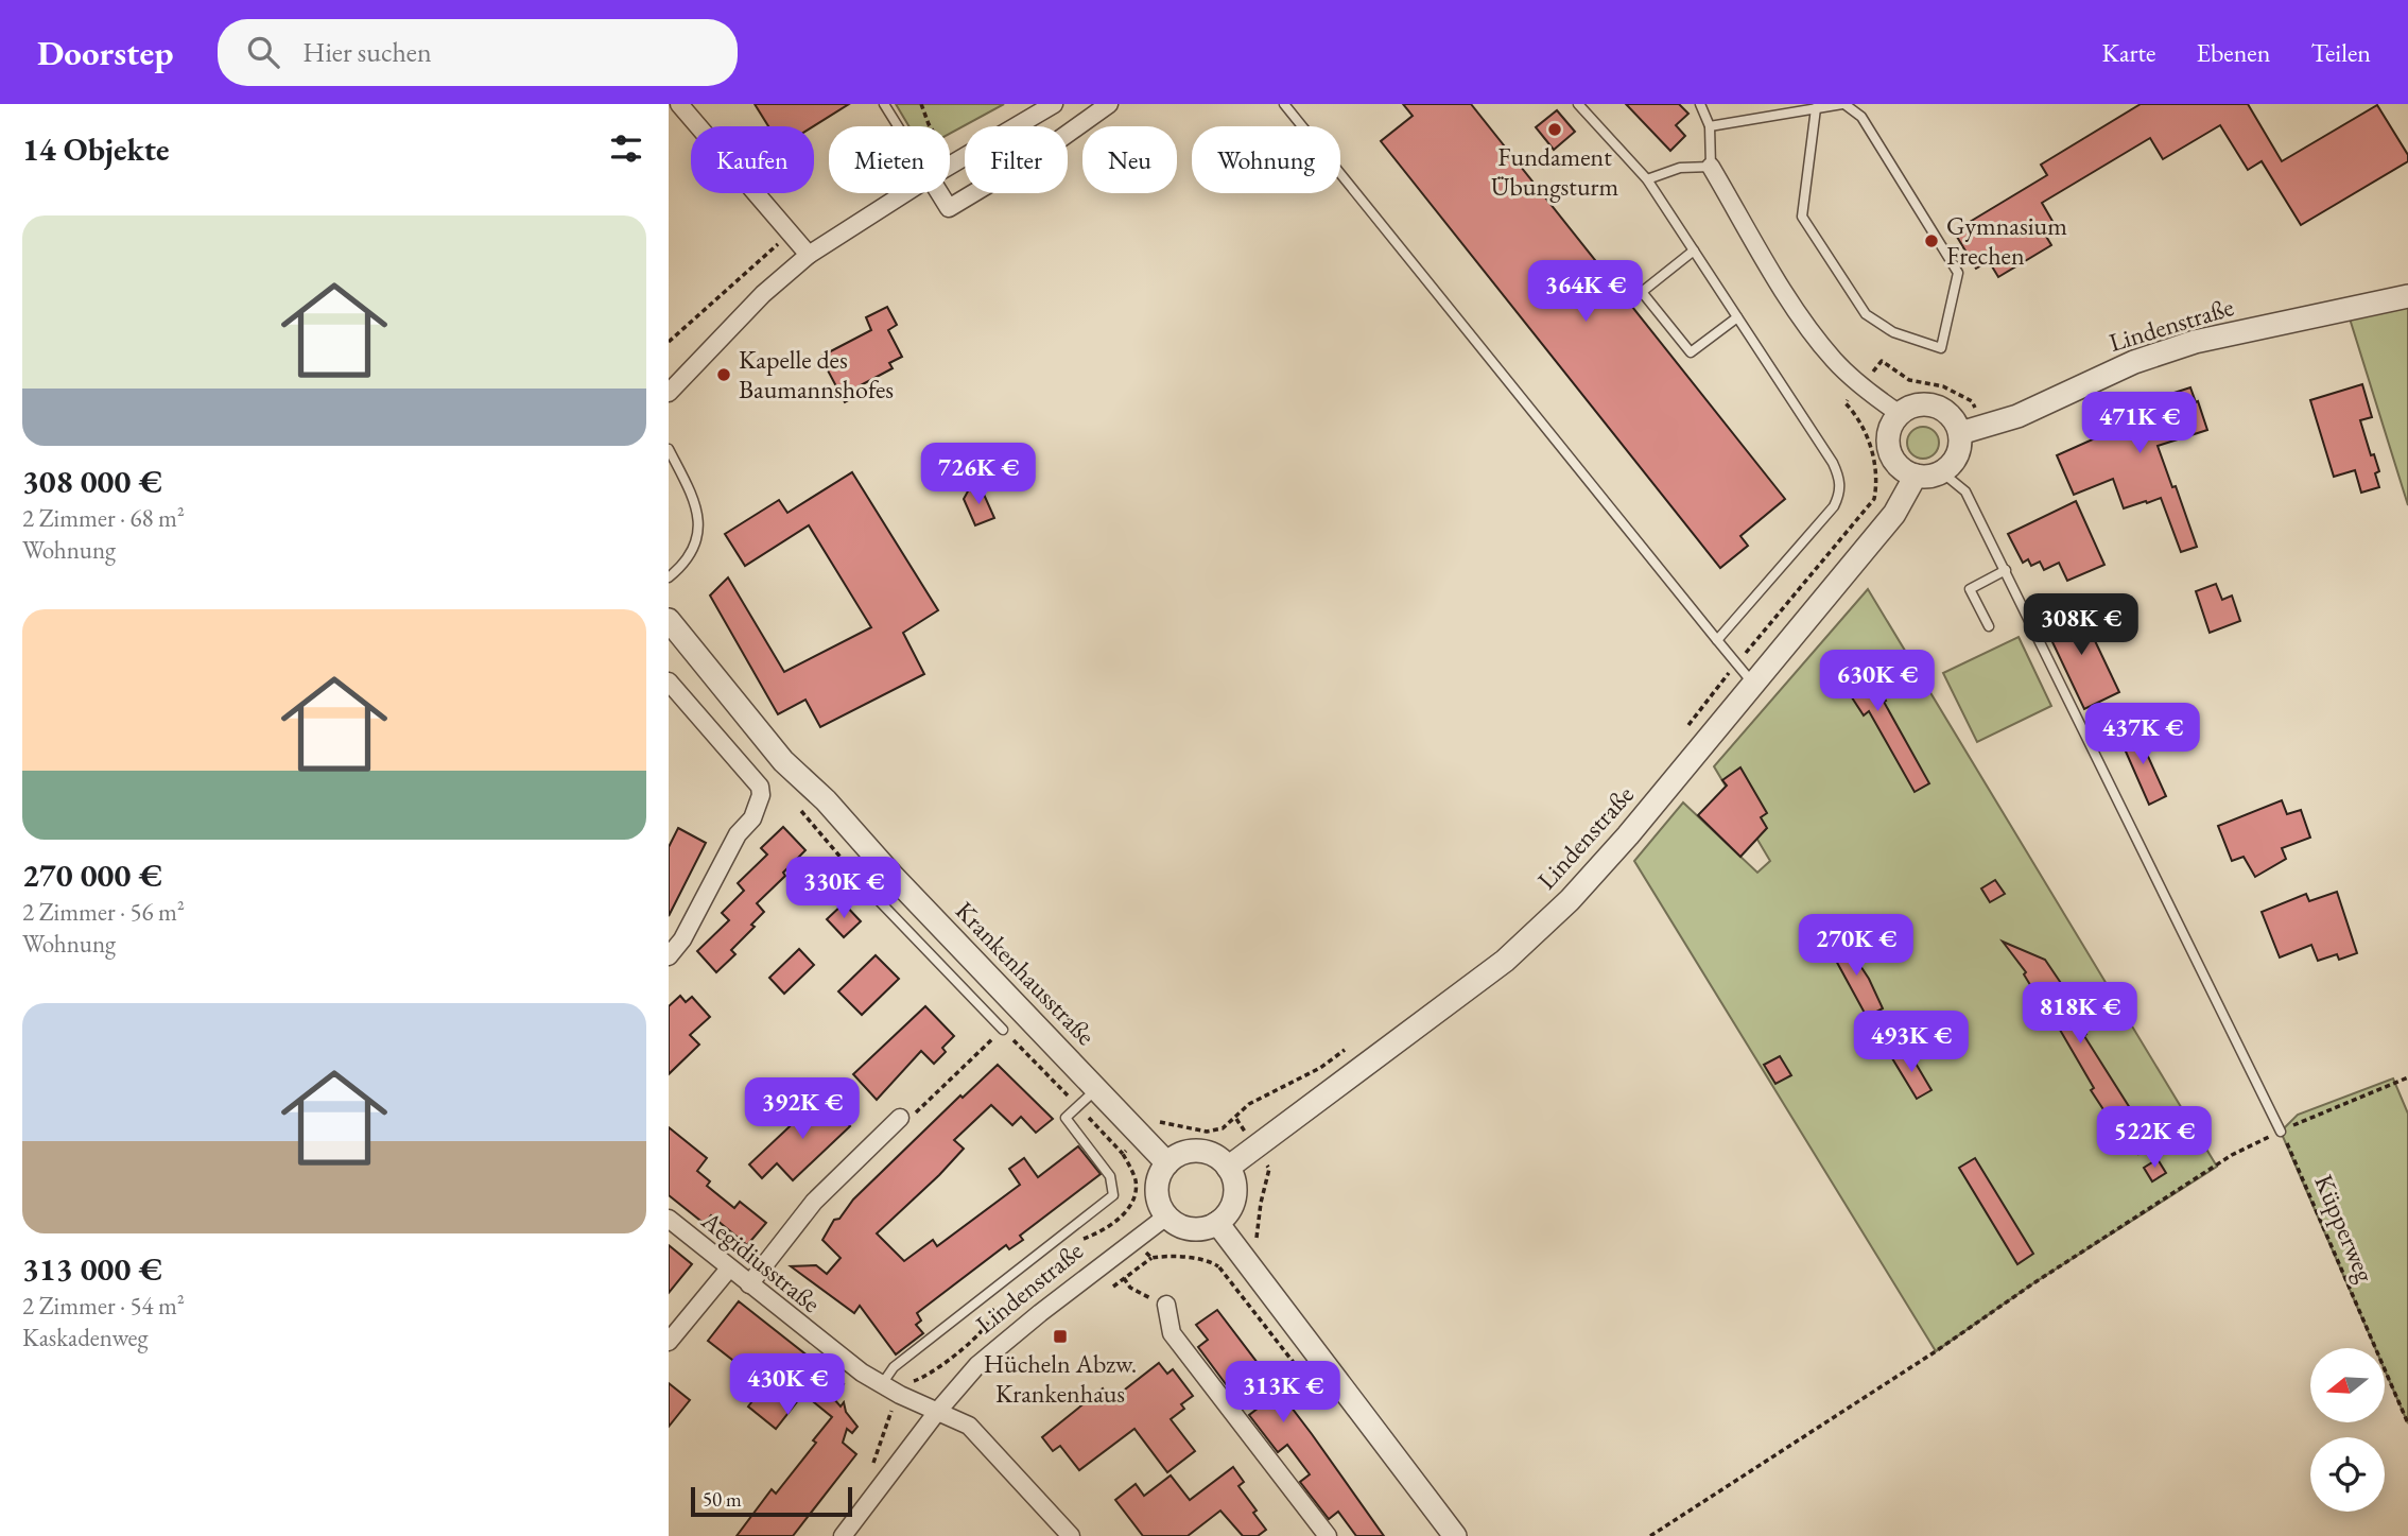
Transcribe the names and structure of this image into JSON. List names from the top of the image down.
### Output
{
  "streets": {
    "street": ["Lindenstraße", "Krankenhausstraße", "Aegidiusstraße"],
    "path": ["Küpperweg"]
  },
  "crossings": [
    ["Lindenstraße", "Krankenhausstraße"],
    ["Lindenstraße", "Aegidiusstraße"]
  ],
  "places": {
    "other": ["Fundament Übungsturm", "Gymnasium Frechen", "Kapelle des Baumannshofes"],
    "transit": ["Hücheln Abzw. Krankenhaus"]
  },
  "scale_bar": "50 m",
  "north": "left",
  "page": {
    "header": "Doorstep",
    "search": "Hier suchen",
    "nav": ["Karte", "Ebenen", "Teilen"],
    "heading": "14 Objekte",
    "chip": [
      "Kaufen",
      "Mieten",
      "Filter",
      "Neu",
      "Wohnung"
    ],
    "list": [
      {
        "name": "308 000 €",
        "note": "2 Zimmer · 68 m² · Wohnung"
      },
      {
        "name": "270 000 €",
        "note": "2 Zimmer · 56 m² · Wohnung"
      },
      {
        "name": "313 000 €",
        "note": "2 Zimmer · 54 m² · Kaskadenweg"
      }
    ],
    "price": [
      "364K €",
      "471K €",
      "726K €",
      "308K €",
      "630K €",
      "437K €",
      "330K €",
      "270K €",
      "818K €",
      "493K €",
      "392K €",
      "522K €",
      "430K €",
      "313K €"
    ],
    "scale": "50 m"
  }
}
